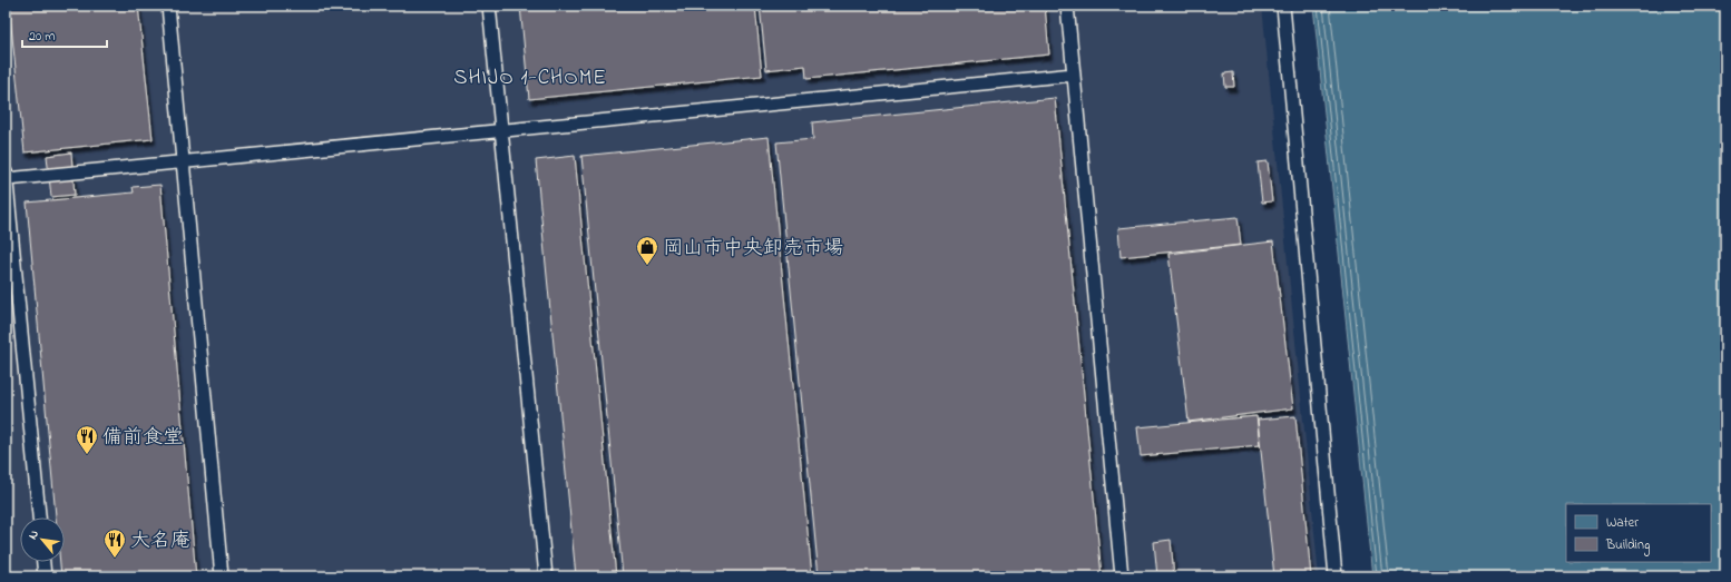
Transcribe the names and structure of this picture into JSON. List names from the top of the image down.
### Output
{
  "districts": ["SHIJO 1-CHOME"],
  "places": {
    "shop": ["岡山市中央卸売市場"],
    "restaurant": ["備前食堂", "大名庵"]
  },
  "legend": ["Water", "Building"],
  "scale_bar": "20 m",
  "north": "top left"
}
